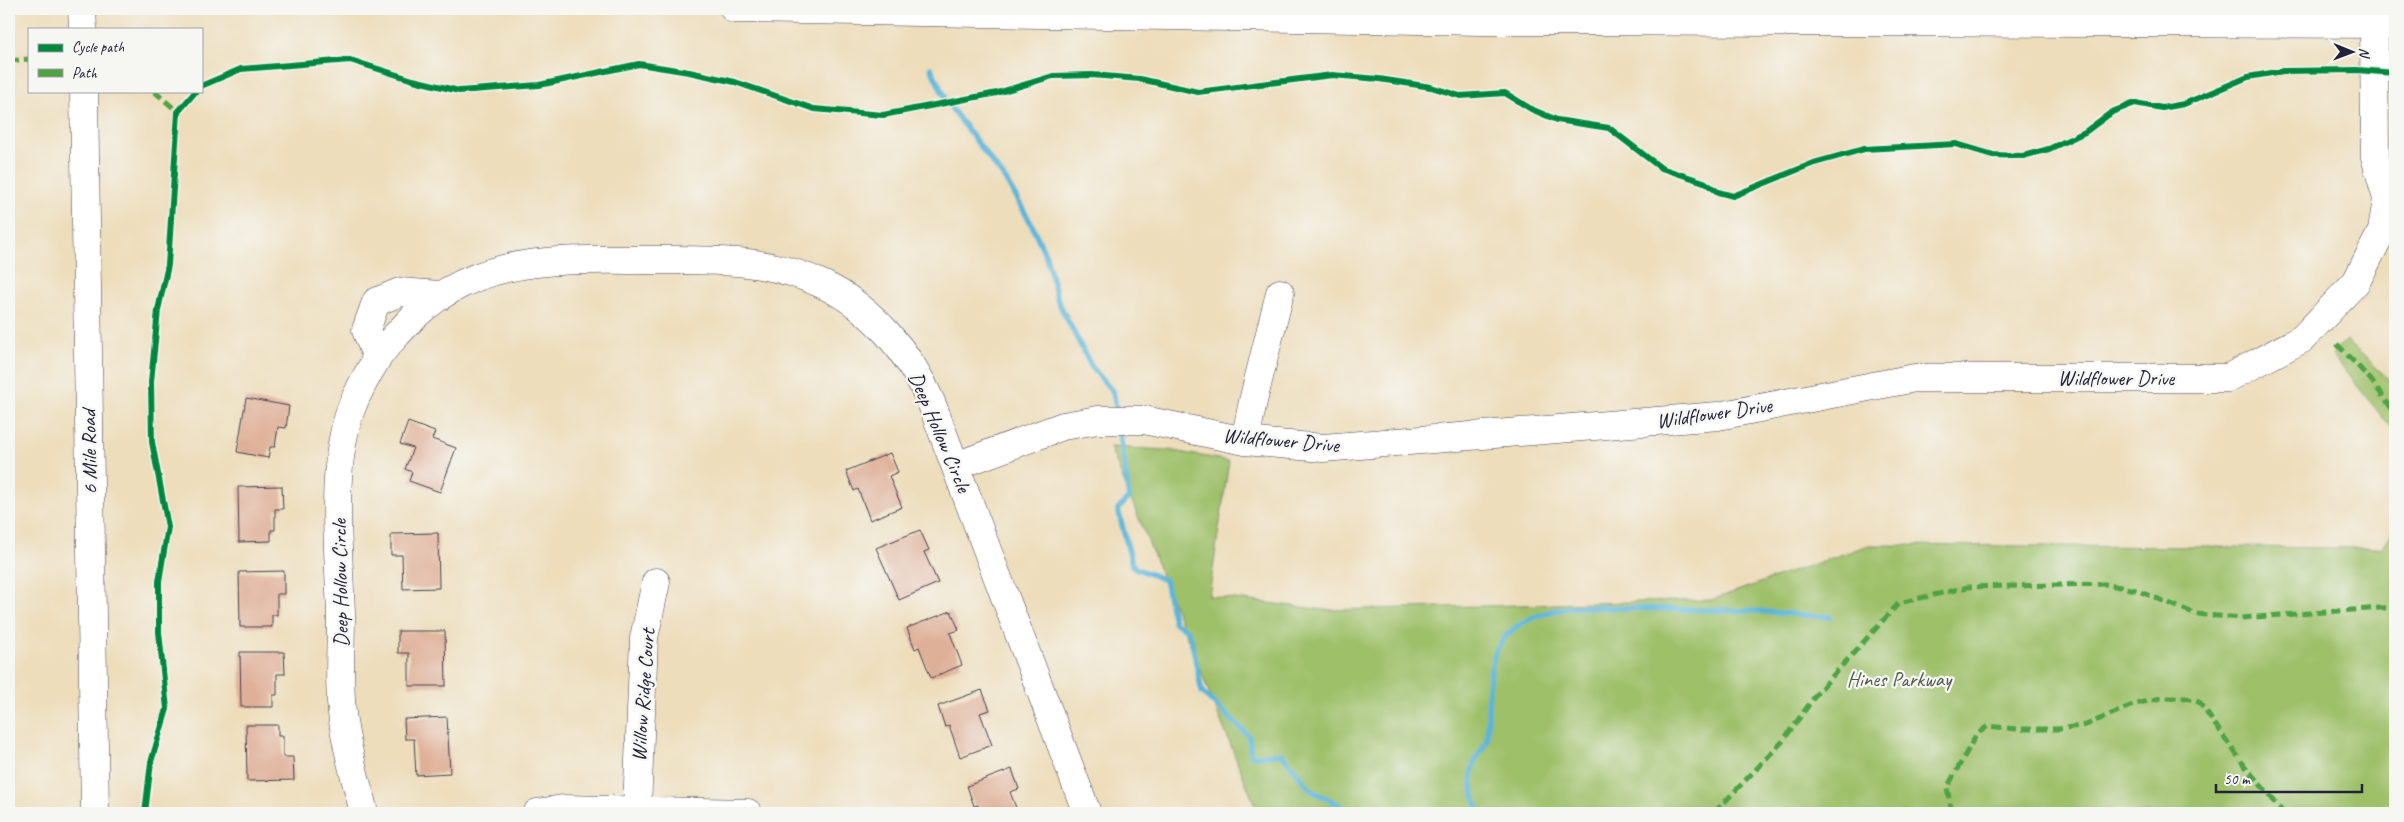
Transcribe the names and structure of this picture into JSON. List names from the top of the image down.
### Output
{
  "streets": {
    "street": [
      "Wildflower Drive",
      "Deep Hollow Circle",
      "6 Mile Road",
      "Willow Ridge Court"
    ]
  },
  "crossings": [
    ["Wildflower Drive", "Deep Hollow Circle"]
  ],
  "parks": ["Hines Parkway"],
  "legend": ["Cycle path", "Path"],
  "scale_bar": "50 m",
  "north": "right"
}
